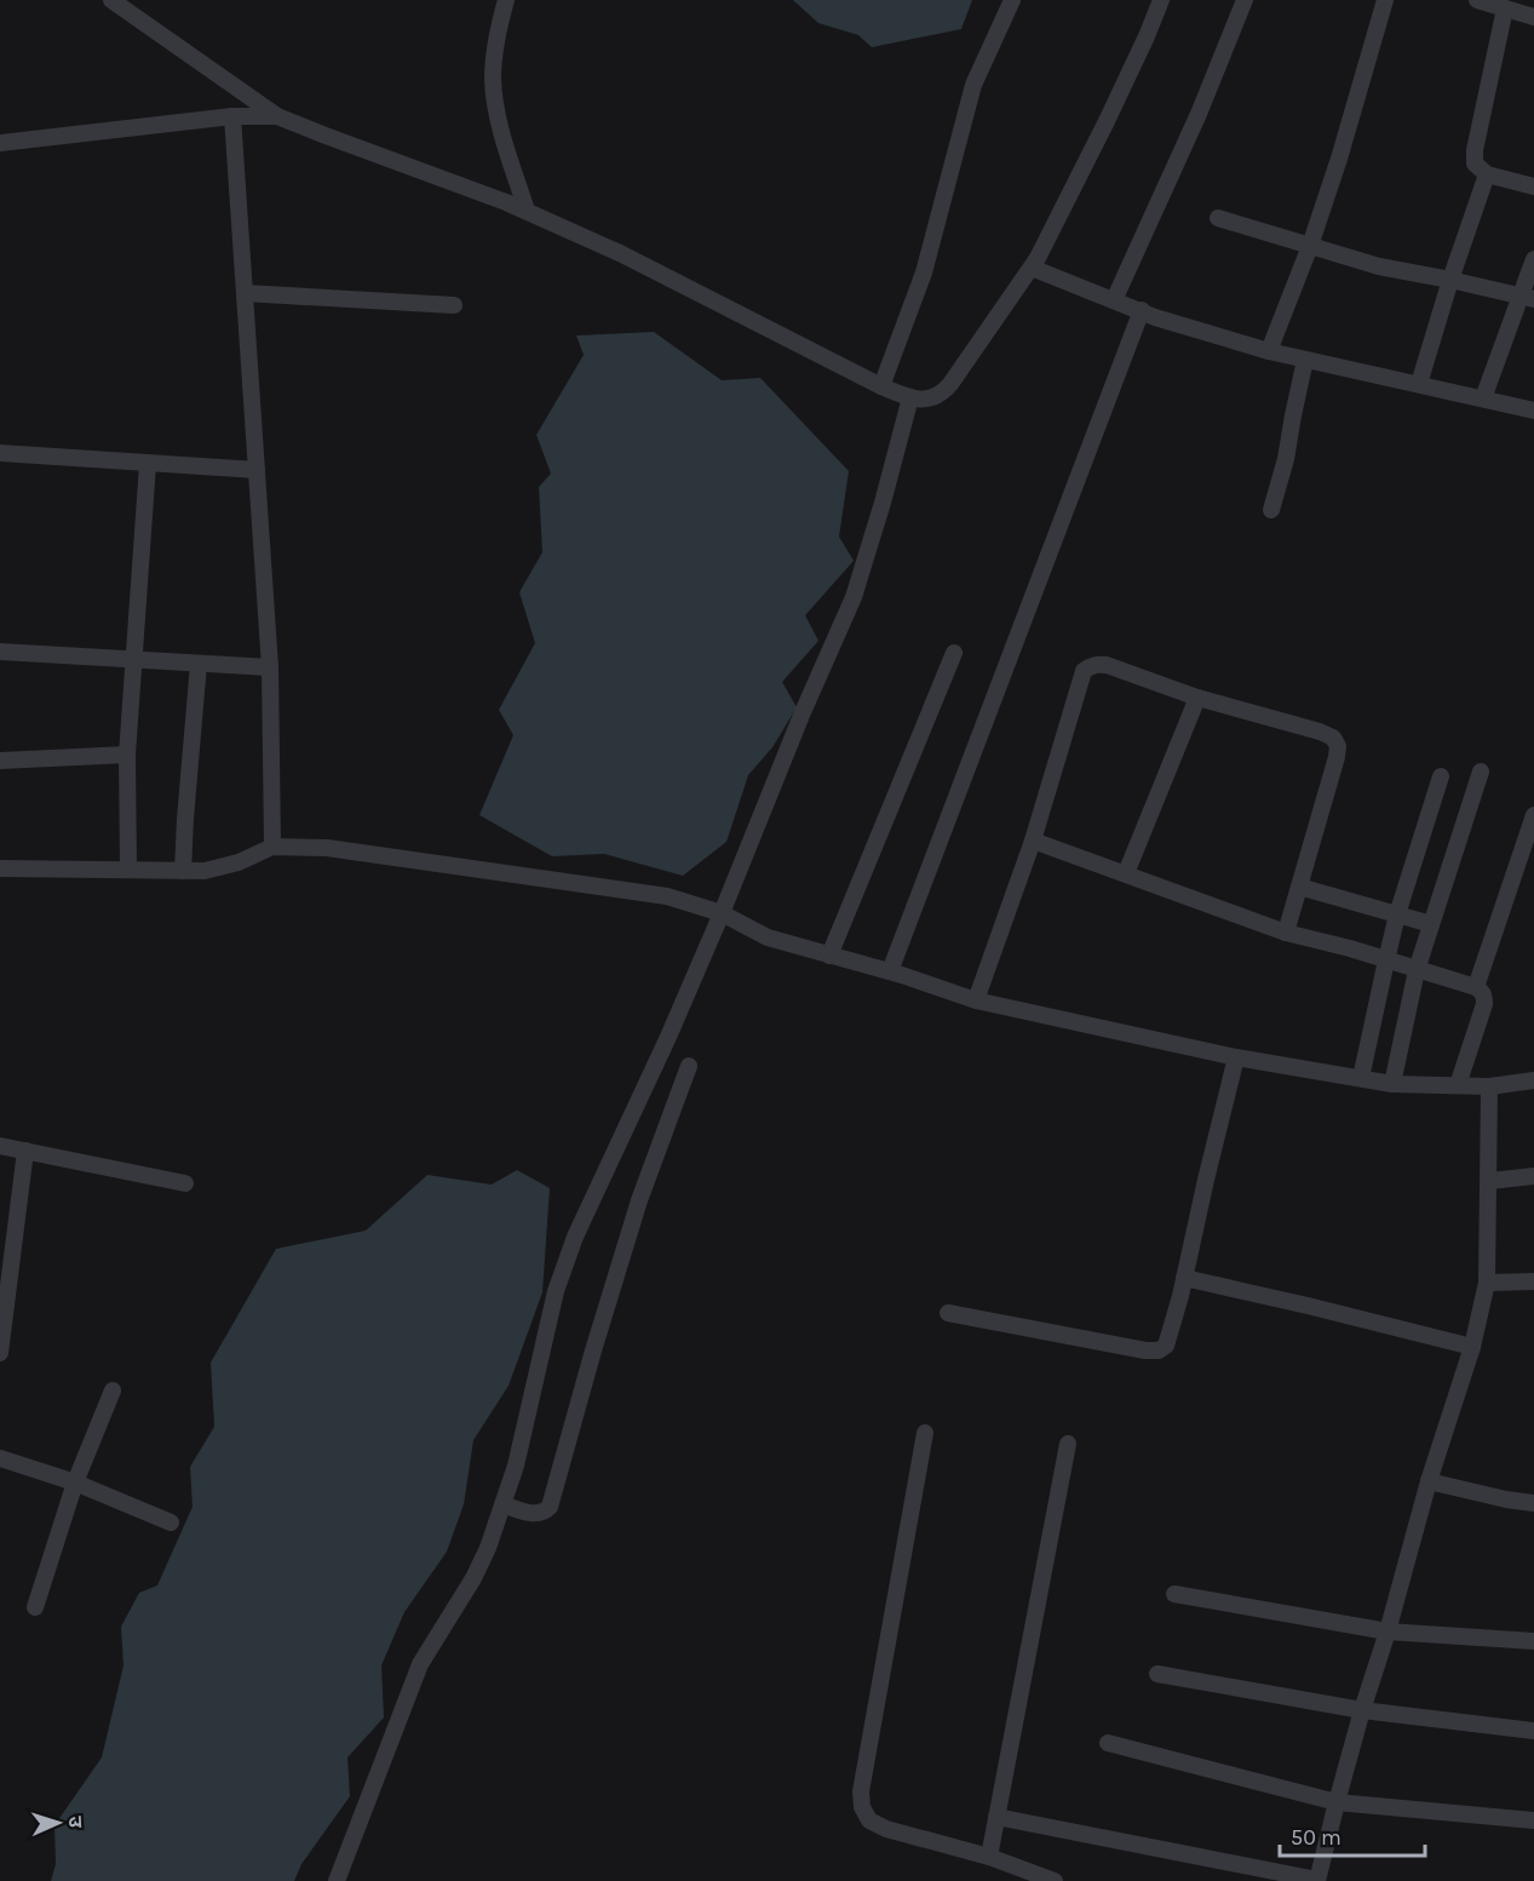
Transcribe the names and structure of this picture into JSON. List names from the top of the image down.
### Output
{
  "scale_bar": "50 m",
  "north": "right"
}
